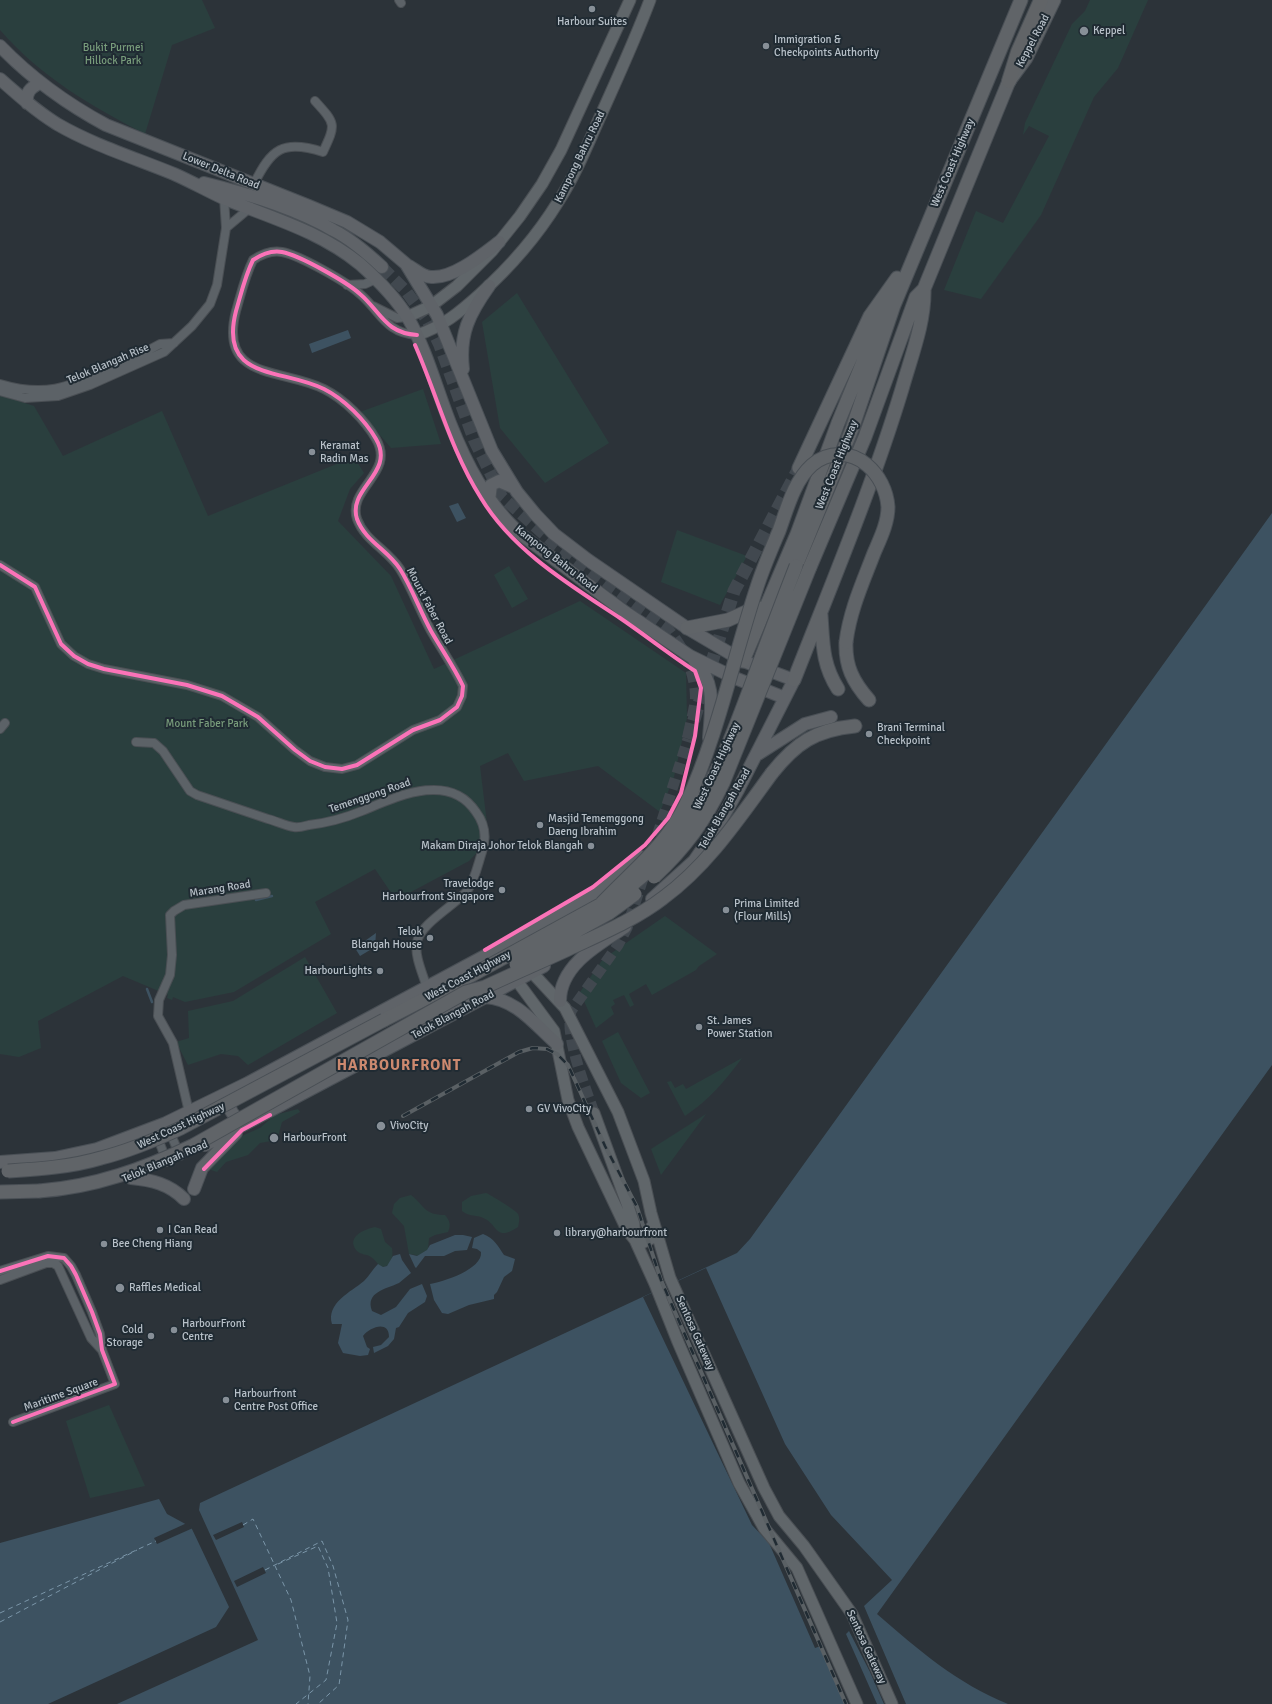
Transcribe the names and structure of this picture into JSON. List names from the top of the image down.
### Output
{
  "streets": {
    "highway": ["Keppel Road", "West Coast Highway"],
    "main road": [
      "Kampong Bahru Road",
      "Lower Delta Road",
      "Telok Blangah Road",
      "Sentosa Gateway"
    ],
    "street": [
      "Telok Blangah Rise",
      "Mount Faber Road",
      "Temenggong Road",
      "Marang Road",
      "Maritime Square"
    ]
  },
  "crossings": [
    ["Keppel Road", "West Coast Highway"],
    ["Kampong Bahru Road", "Lower Delta Road"],
    ["Kampong Bahru Road", "Mount Faber Road"],
    ["Kampong Bahru Road", "Telok Blangah Road"],
    ["Lower Delta Road", "Telok Blangah Rise"],
    ["Lower Delta Road", "Mount Faber Road"],
    ["Telok Blangah Road", "Sentosa Gateway"]
  ],
  "districts": ["HARBOURFRONT"],
  "parks": ["Bukit Purmei Hillock Park", "Mount Faber Park"],
  "places": [
    "Harbour Suites",
    "Keppel",
    "Immigration & Checkpoints Authority",
    "Keramat Radin Mas",
    "Brani Terminal Checkpoint",
    "Masjid Tememggong Daeng Ibrahim",
    "Makam Diraja Johor Telok Blangah",
    "Travelodge Harbourfront Singapore",
    "Prima Limited (Flour Mills)",
    "Telok Blangah House",
    "HarbourLights",
    "St. James Power Station",
    "GV VivoCity",
    "VivoCity",
    "HarbourFront",
    "I Can Read",
    "library@harbourfront",
    "Bee Cheng Hiang",
    "Raffles Medical",
    "HarbourFront Centre",
    "Cold Storage",
    "Harbourfront Centre Post Office"
  ]
}
